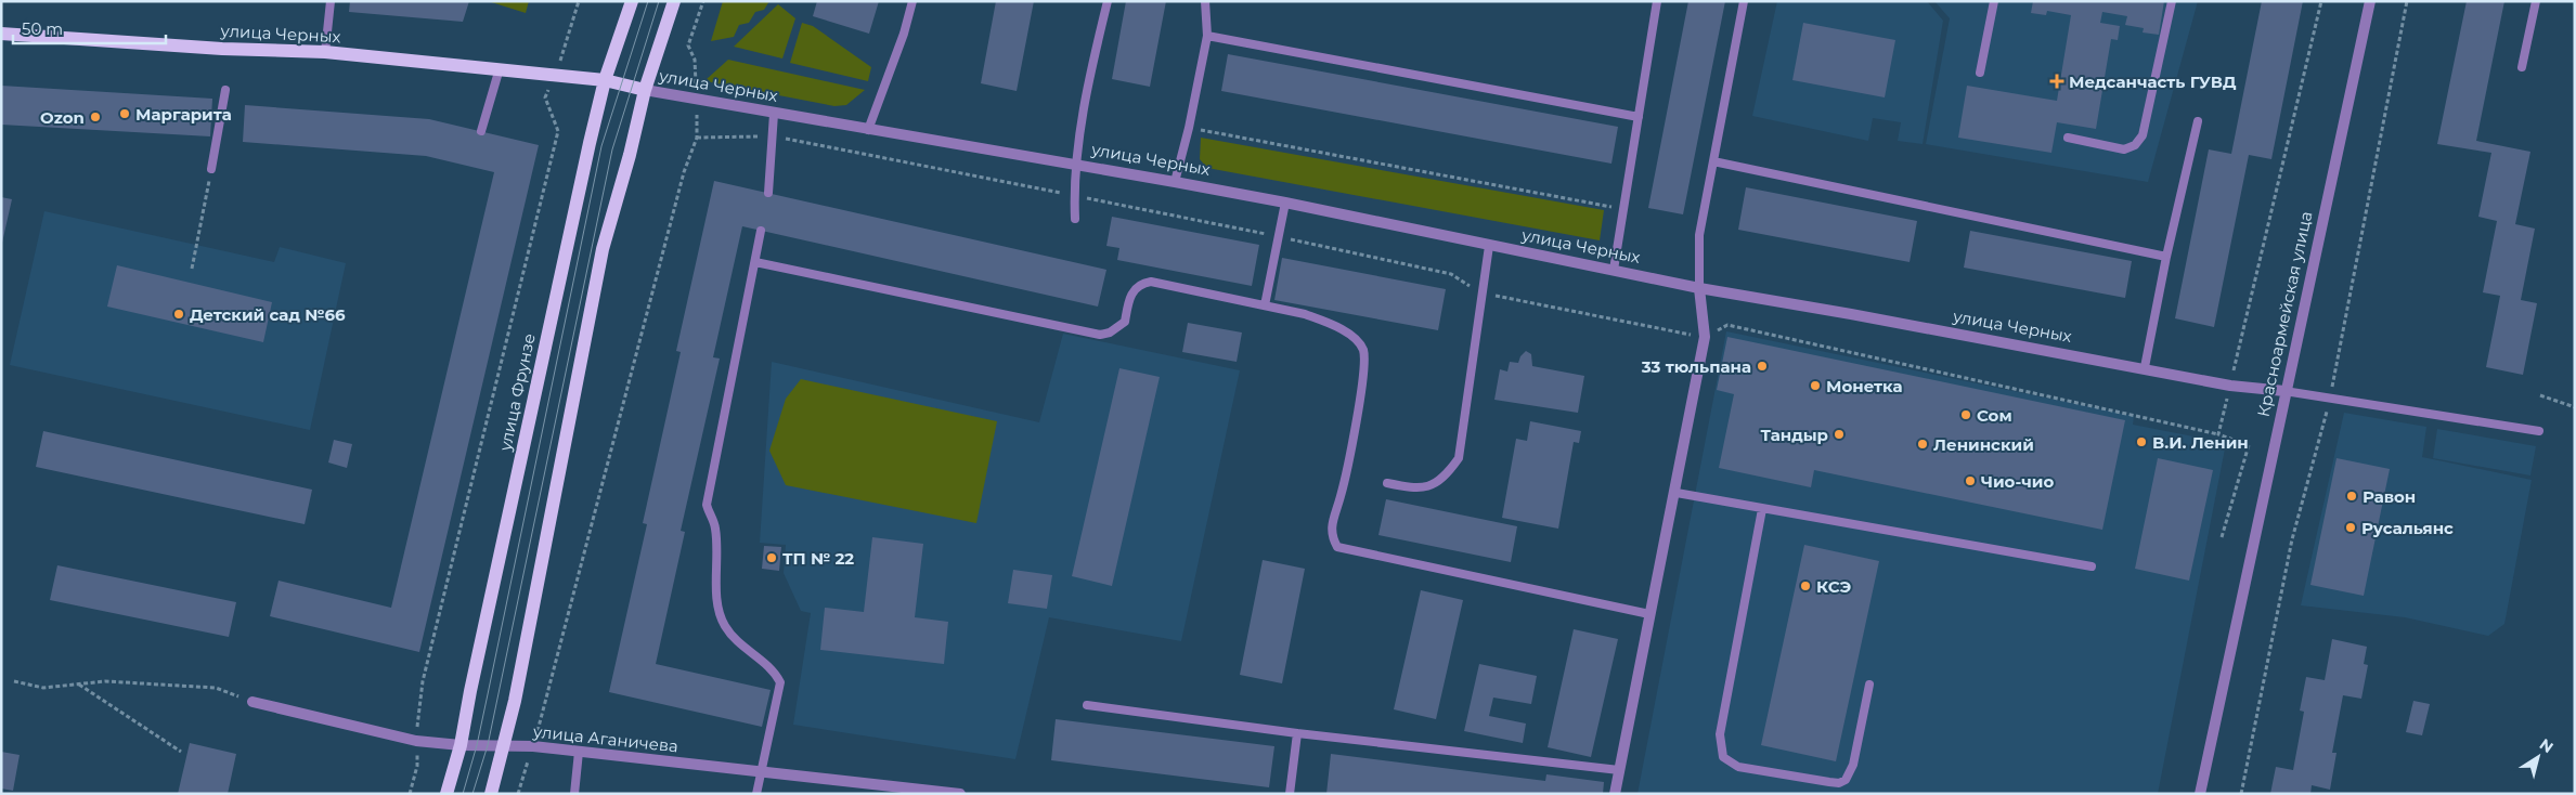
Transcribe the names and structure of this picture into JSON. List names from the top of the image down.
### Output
{
  "streets": {
    "main road": ["улица Черных", "улица Фрунзе"],
    "street": ["Красноармейская улица", "улица Аганичева"]
  },
  "crossings": [
    ["улица Черных", "Красноармейская улица"],
    ["улица Черных", "улица Фрунзе"],
    ["улица Фрунзе", "улица Аганичева"]
  ],
  "places": {
    "health": ["Медсанчасть ГУВД"],
    "other": [
      "Маргарита",
      "Ozon",
      "Детский сад №66",
      "33 тюльпана",
      "Монетка",
      "Сом",
      "Тандыр",
      "В.И. Ленин",
      "Ленинский",
      "Чио-чио",
      "Равон",
      "Русальянс",
      "ТП № 22",
      "КСЭ"
    ]
  },
  "scale_bar": "50 m",
  "north": "top right"
}
